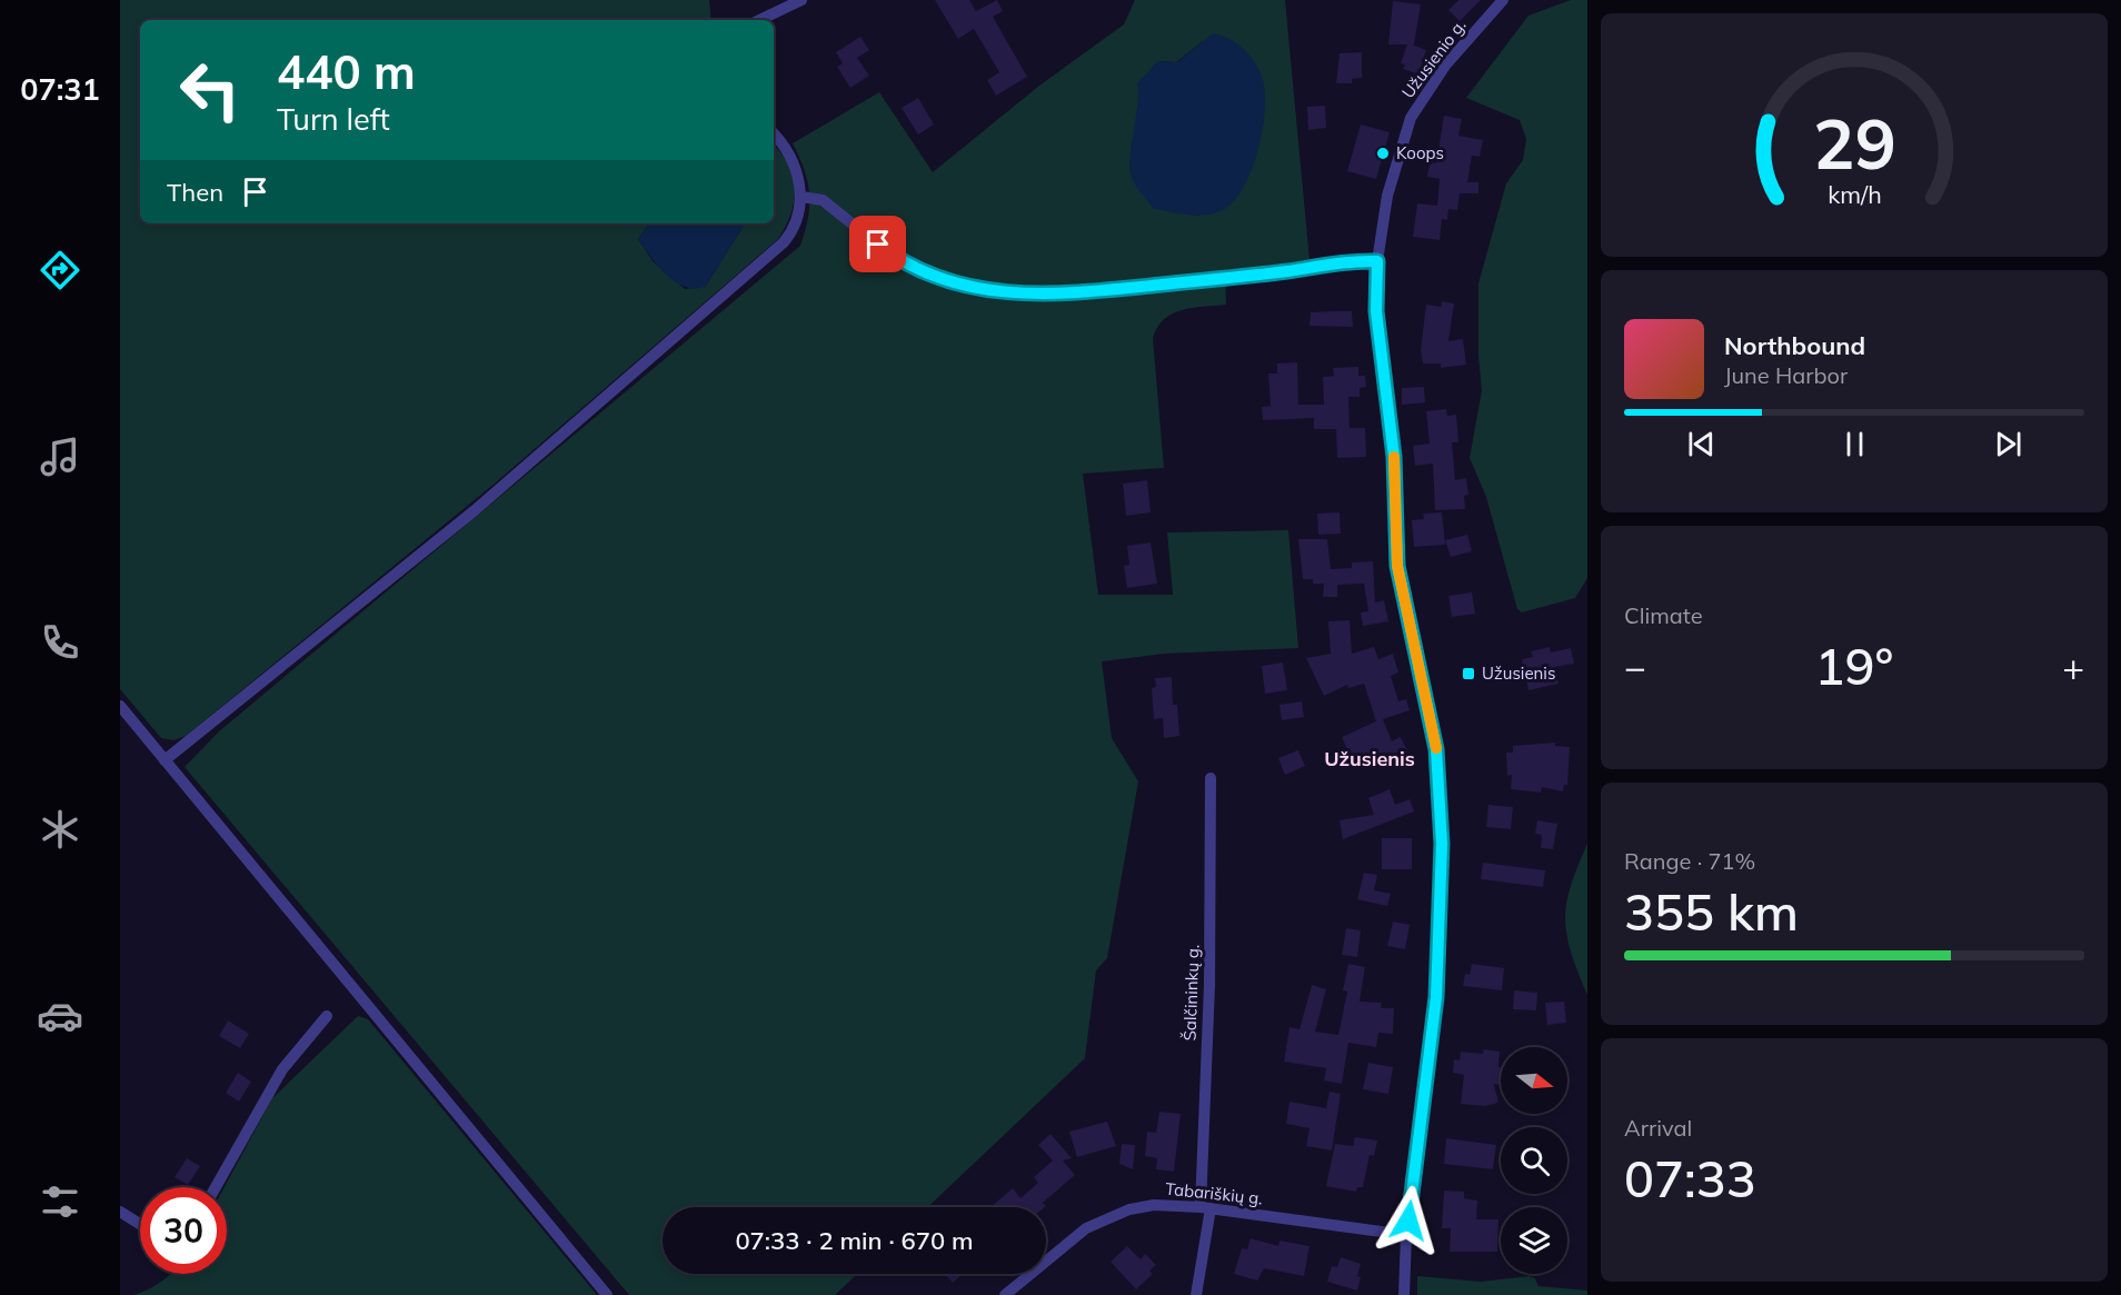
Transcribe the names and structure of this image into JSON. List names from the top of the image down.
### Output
{
  "streets": {
    "street": ["Užusienio g.", "Šalčininkų g.", "Tabariškių g."]
  },
  "crossings": [
    ["Užusienio g.", "Tabariškių g."],
    ["Šalčininkų g.", "Tabariškių g."]
  ],
  "districts": ["Užusienis"],
  "places": {
    "other": ["Koops"],
    "transit": ["Užusienis"]
  },
  "north": "right",
  "page": {
    "tabs": "07:31",
    "turn": ["440 m", "Turn left"],
    "then": "Then",
    "song": ["Northbound", "June Harbor"],
    "tile": [
      "Climate",
      ["Range · 71%", "355 km"],
      ["Arrival", "07:33"]
    ],
    "heat": ["−", "19°", "+"],
    "limit": "30",
    "trip": "07:33 · 2 min · 670 m",
    "gauge": ["29", "km/h"]
  }
}
